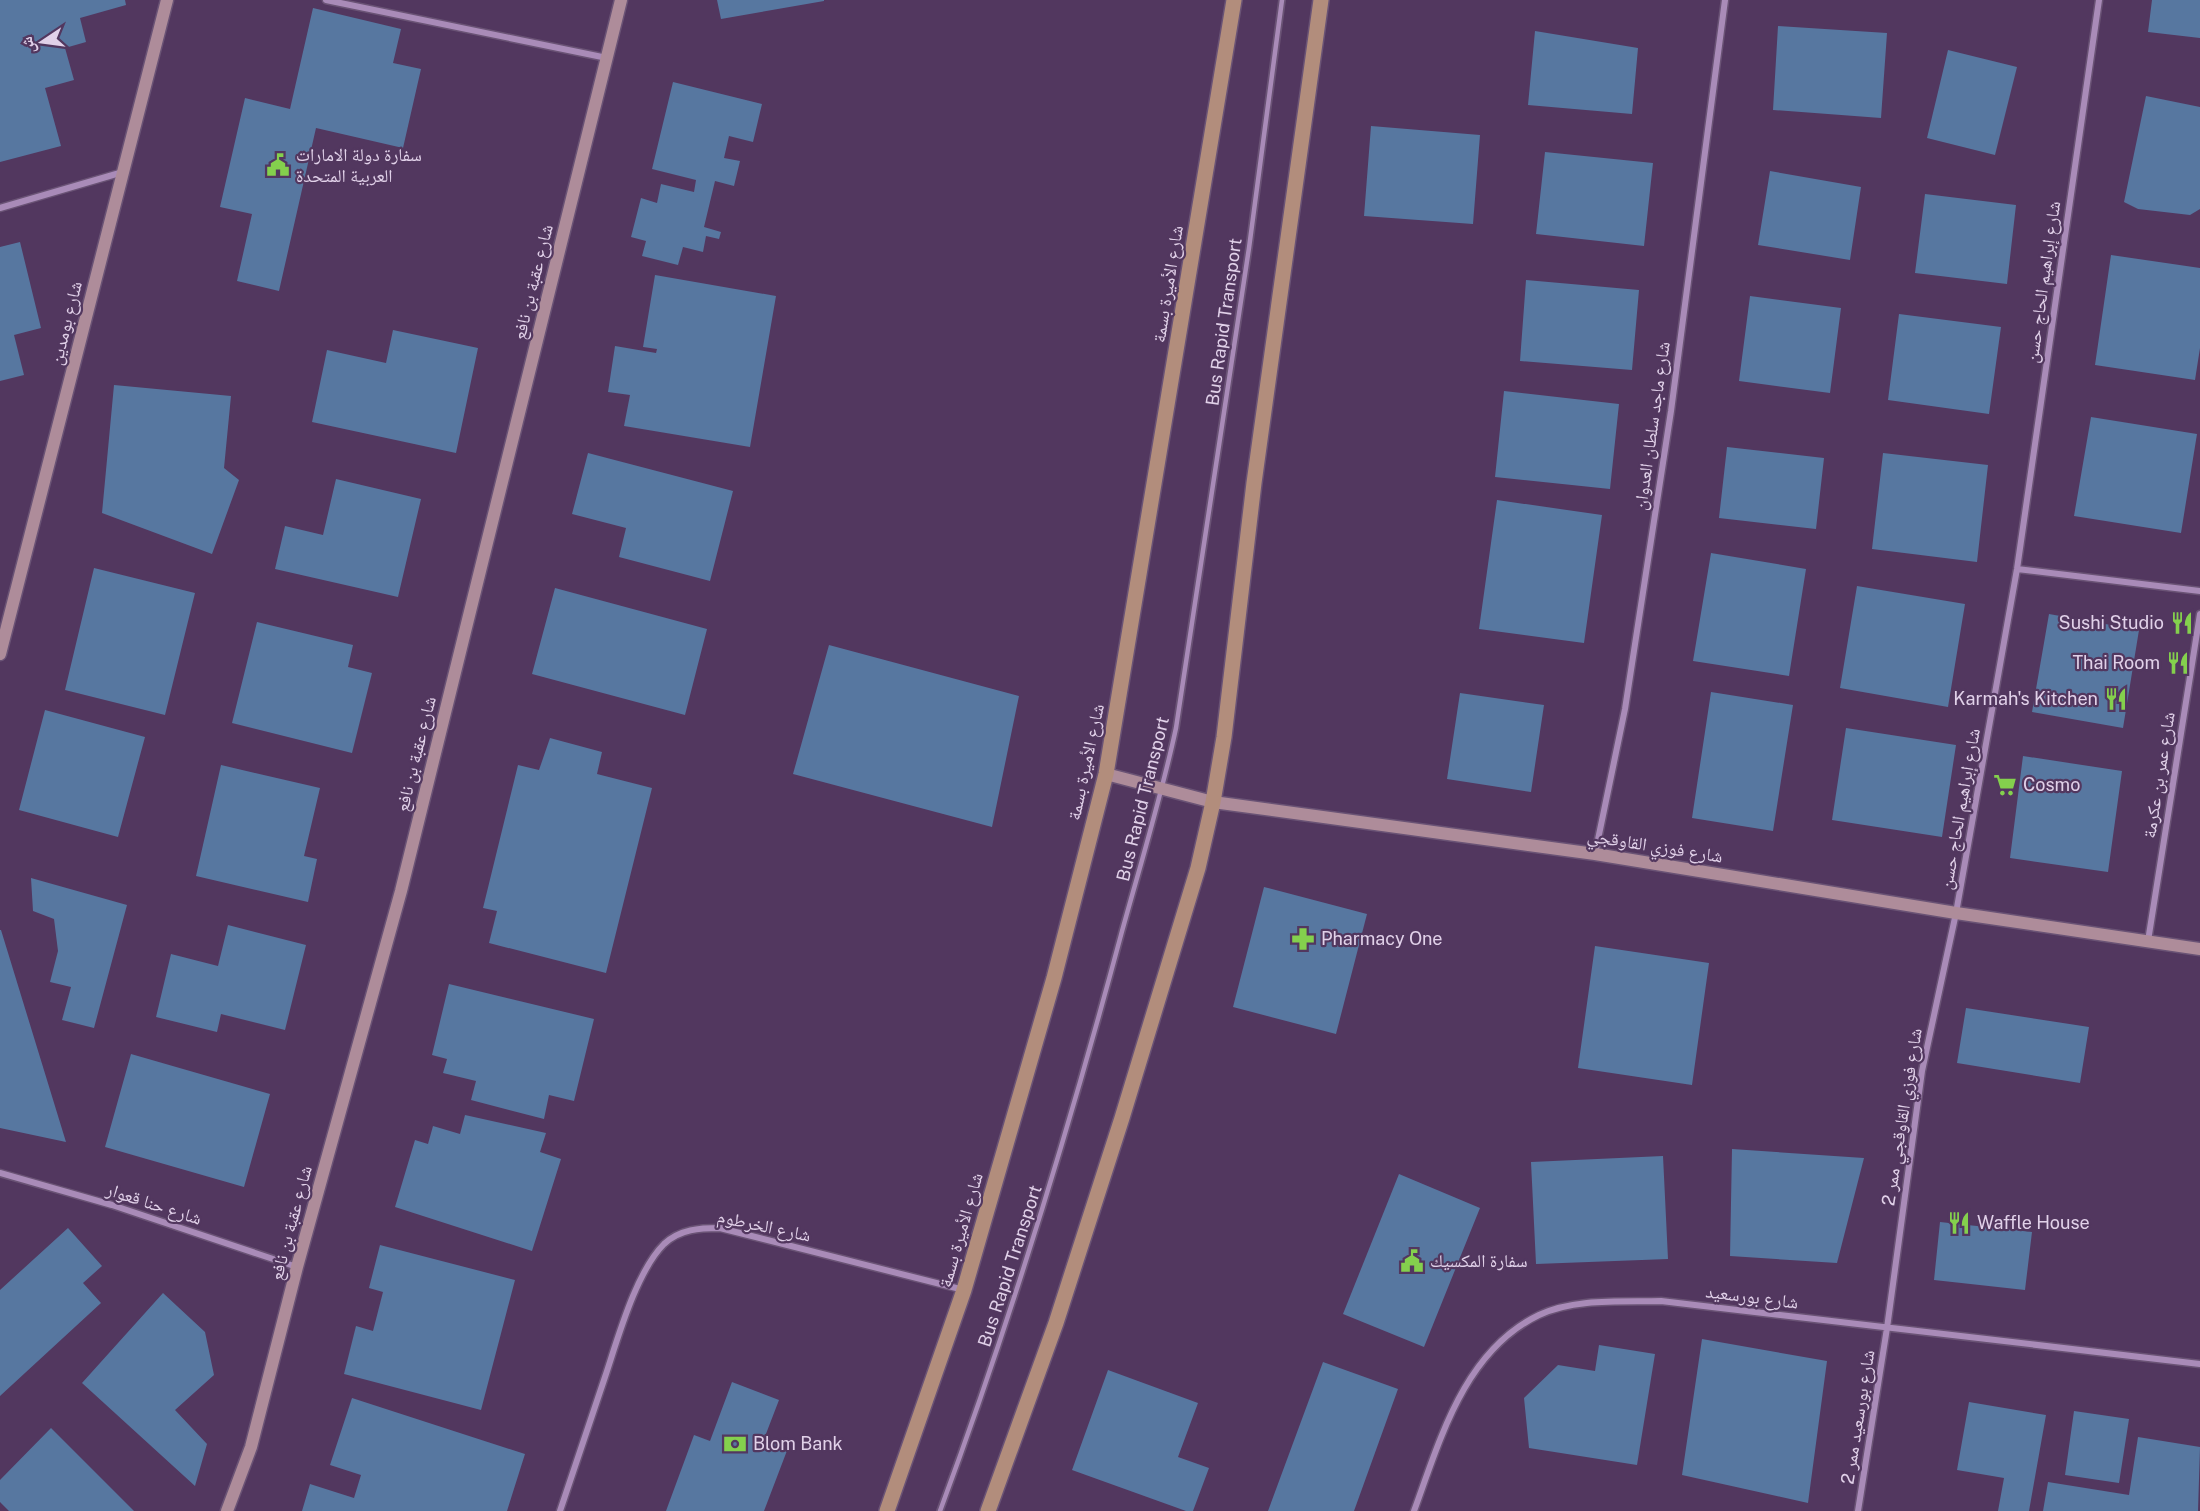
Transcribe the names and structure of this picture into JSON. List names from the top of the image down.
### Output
{
  "streets": {
    "main road": ["شارع الأميرة بسمة"],
    "street": [
      "شارع عقبة بن نافع",
      "شارع إبراهيم الحاج حسن",
      "شارع بومدين",
      "شارع ماجد سلطان العدوان",
      "شارع عمر بن عكرمة",
      "شارع فوزي القاوقجي",
      "شارع فوزي القاوقجي ممر 2",
      "شارع حنا قعوار",
      "شارع الخرطوم",
      "شارع بورسعيد",
      "شارع بورسعيد ممر 2"
    ],
    "lane": ["Bus Rapid Transport"]
  },
  "crossings": [
    ["شارع عقبة بن نافع", "شارع حنا قعوار"],
    ["شارع إبراهيم الحاج حسن", "شارع فوزي القاوقجي"],
    ["شارع إبراهيم الحاج حسن", "شارع فوزي القاوقجي ممر 2"],
    ["شارع الأميرة بسمة", "شارع فوزي القاوقجي"],
    ["شارع الأميرة بسمة", "شارع الخرطوم"],
    ["Bus Rapid Transport", "شارع فوزي القاوقجي"],
    ["شارع ماجد سلطان العدوان", "شارع فوزي القاوقجي"],
    ["شارع عمر بن عكرمة", "شارع فوزي القاوقجي"],
    ["شارع فوزي القاوقجي", "شارع فوزي القاوقجي ممر 2"],
    ["شارع فوزي القاوقجي ممر 2", "شارع بورسعيد"],
    ["شارع فوزي القاوقجي ممر 2", "شارع بورسعيد ممر 2"],
    ["شارع بورسعيد", "شارع بورسعيد ممر 2"]
  ],
  "places": {
    "public building": ["سفارة دولة الامارات العربية المتحدة", "سفارة المكسيك"],
    "restaurant": [
      "Sushi Studio",
      "Thai Room",
      "Karmah's Kitchen",
      "Waffle House"
    ],
    "supermarket": ["Cosmo"],
    "pharmacy": ["Pharmacy One"],
    "bank": ["Blom Bank"]
  },
  "north": "left"
}
